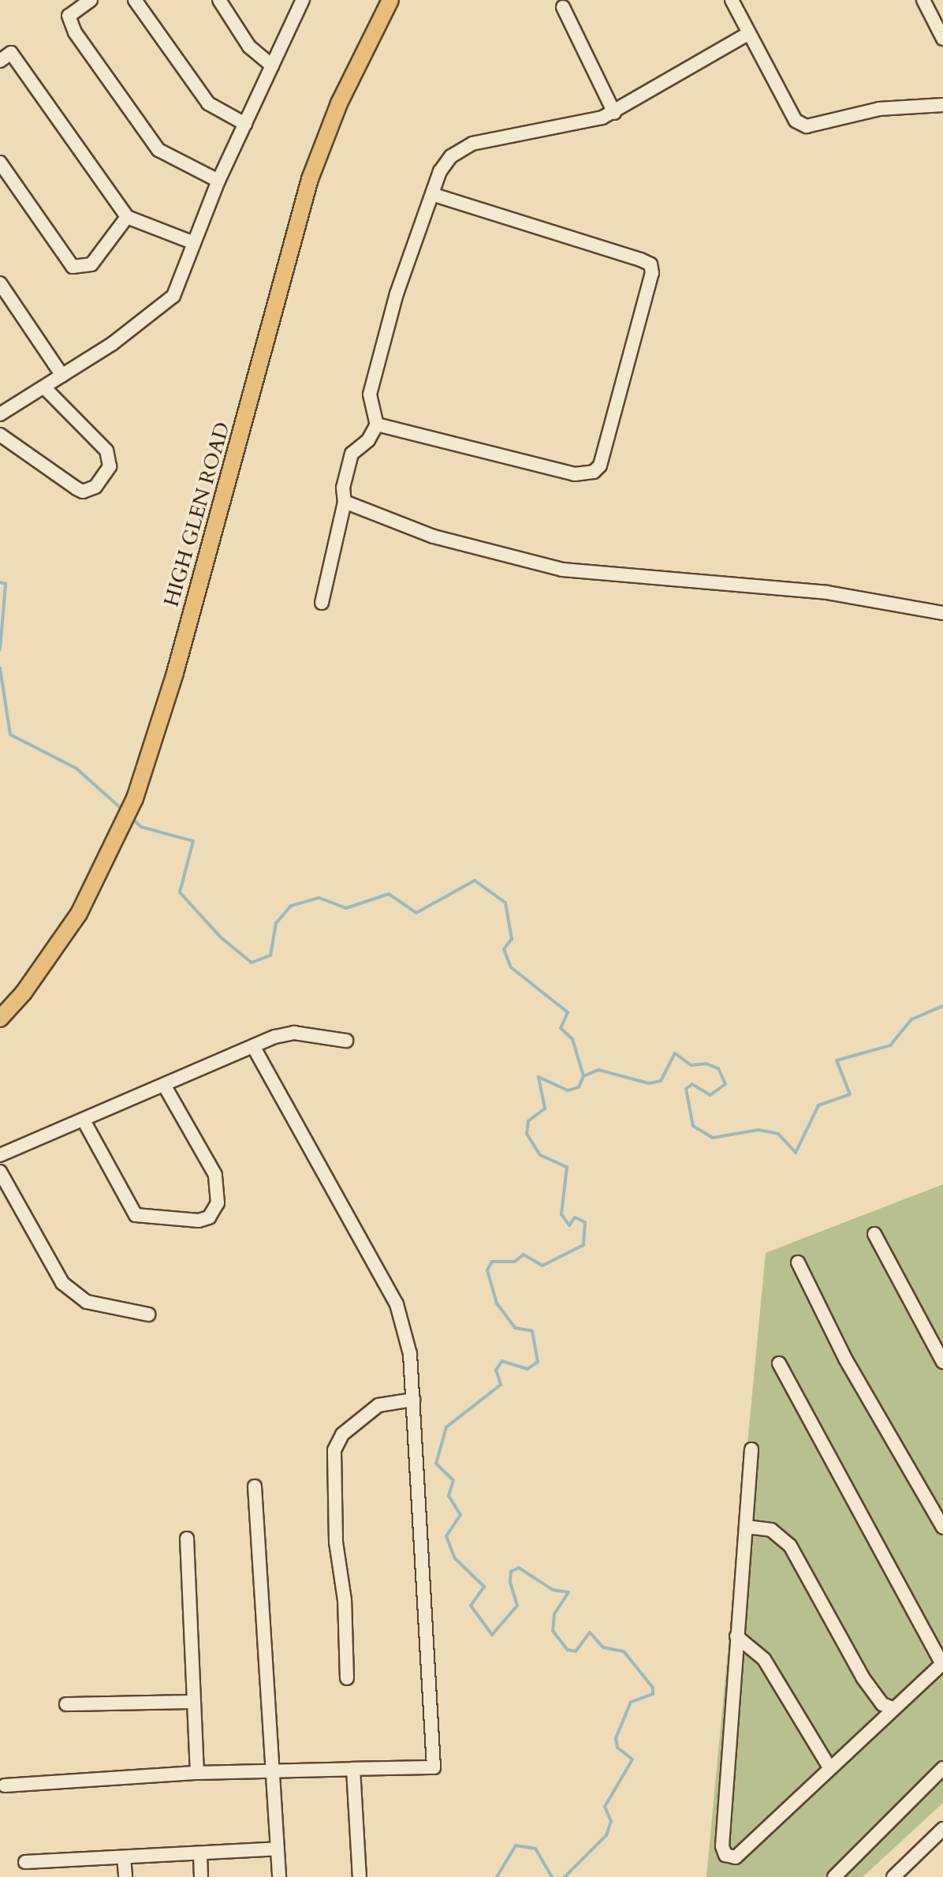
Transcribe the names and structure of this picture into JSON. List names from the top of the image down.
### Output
{
  "streets": {
    "main road": ["HIGH GLEN ROAD"]
  }
}
